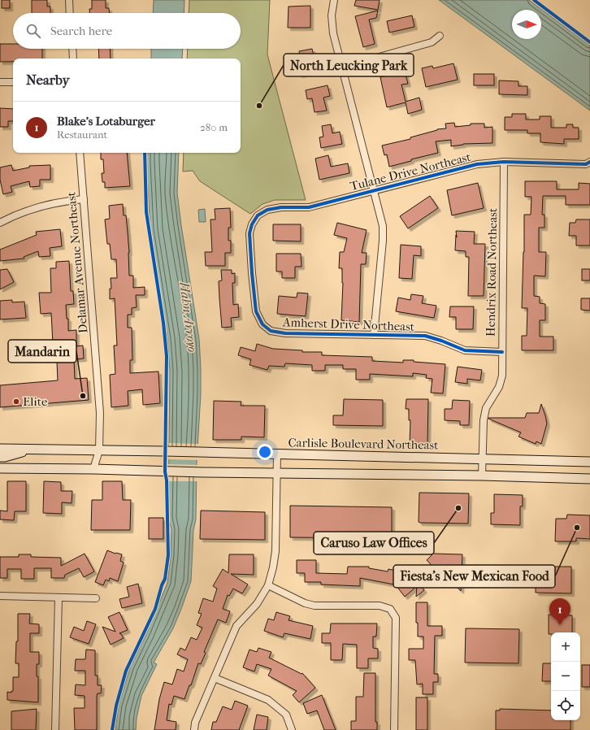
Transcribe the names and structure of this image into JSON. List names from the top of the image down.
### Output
{
  "streets": {
    "main road": ["Carlisle Boulevard Northeast"],
    "street": [
      "Tulane Drive Northeast",
      "Delamar Avenue Northeast",
      "Hendrix Road Northeast",
      "Amherst Drive Northeast"
    ]
  },
  "crossings": [
    ["Tulane Drive Northeast", "Hendrix Road Northeast"],
    ["Tulane Drive Northeast", "Amherst Drive Northeast"],
    ["Delamar Avenue Northeast", "Carlisle Boulevard Northeast"],
    ["Hendrix Road Northeast", "Amherst Drive Northeast"],
    ["Hendrix Road Northeast", "Carlisle Boulevard Northeast"]
  ],
  "water": ["Hahn Arroyo"],
  "places": [
    "North Leucking Park",
    "Mandarin",
    "Elite",
    "Caruso Law Offices",
    "Fiesta’s New Mexican Food"
  ],
  "north": "right",
  "page": {
    "search": "Search here",
    "heading": "Nearby",
    "list": [
      {
        "mark": "1",
        "name": "Blake's Lotaburger",
        "note": "Restaurant",
        "value": "280 m"
      }
    ],
    "pins": "1",
    "map_buttons": ["+", "−"]
  }
}
